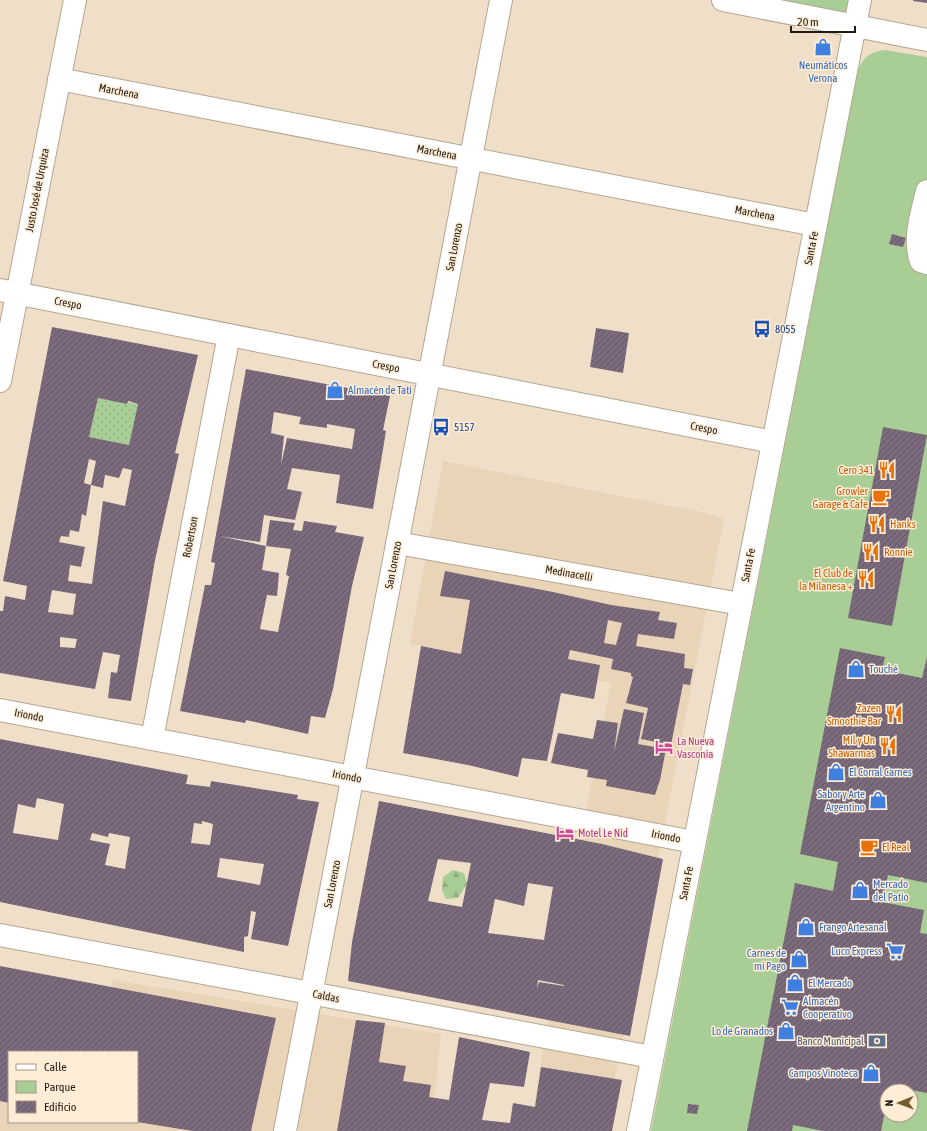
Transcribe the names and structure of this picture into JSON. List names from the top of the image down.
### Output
{
  "streets": {
    "street": [
      "Marchena",
      "Justo José de Urquiza",
      "San Lorenzo",
      "Santa Fe",
      "Crespo",
      "Robertson",
      "Medinacelli",
      "Iriondo",
      "Caldas"
    ]
  },
  "crossings": [
    ["Marchena", "Justo José de Urquiza"],
    ["Marchena", "San Lorenzo"],
    ["Marchena", "Santa Fe"],
    ["Justo José de Urquiza", "Crespo"],
    ["San Lorenzo", "Crespo"],
    ["San Lorenzo", "Medinacelli"],
    ["San Lorenzo", "Iriondo"],
    ["San Lorenzo", "Caldas"],
    ["Santa Fe", "Crespo"],
    ["Santa Fe", "Medinacelli"],
    ["Santa Fe", "Iriondo"],
    ["Santa Fe", "Caldas"],
    ["Crespo", "Robertson"],
    ["Robertson", "Iriondo"]
  ],
  "places": {
    "shop": [
      "Neumáticos Verona",
      "Almacén de Tati",
      "Touché",
      "El Corral Carnes",
      "Sabor y Arte Argentino",
      "Mercado del Patio",
      "Frango Artesanal",
      "Carnes de mi Pago",
      "El Mercado",
      "Lo de Granados",
      "Campos Vinoteca"
    ],
    "bus stop": ["8055", "5157"],
    "restaurant": [
      "Cero 341",
      "Hanks",
      "Ronnie",
      "El Club de la Milanesa +",
      "Zazen Smoothie Bar",
      "Mil y Un Shawarmas"
    ],
    "cafe": ["Growler Garage & Cafe", "El Real"],
    "hotel": ["La Nueva Vasconia", "Motel Le Nid"],
    "supermarket": ["Luco Express", "Almacén Cooperativo"],
    "bank": ["Banco Municipal"]
  },
  "legend": ["Calle", "Parque", "Edificio"],
  "scale_bar": "20 m",
  "north": "left"
}
